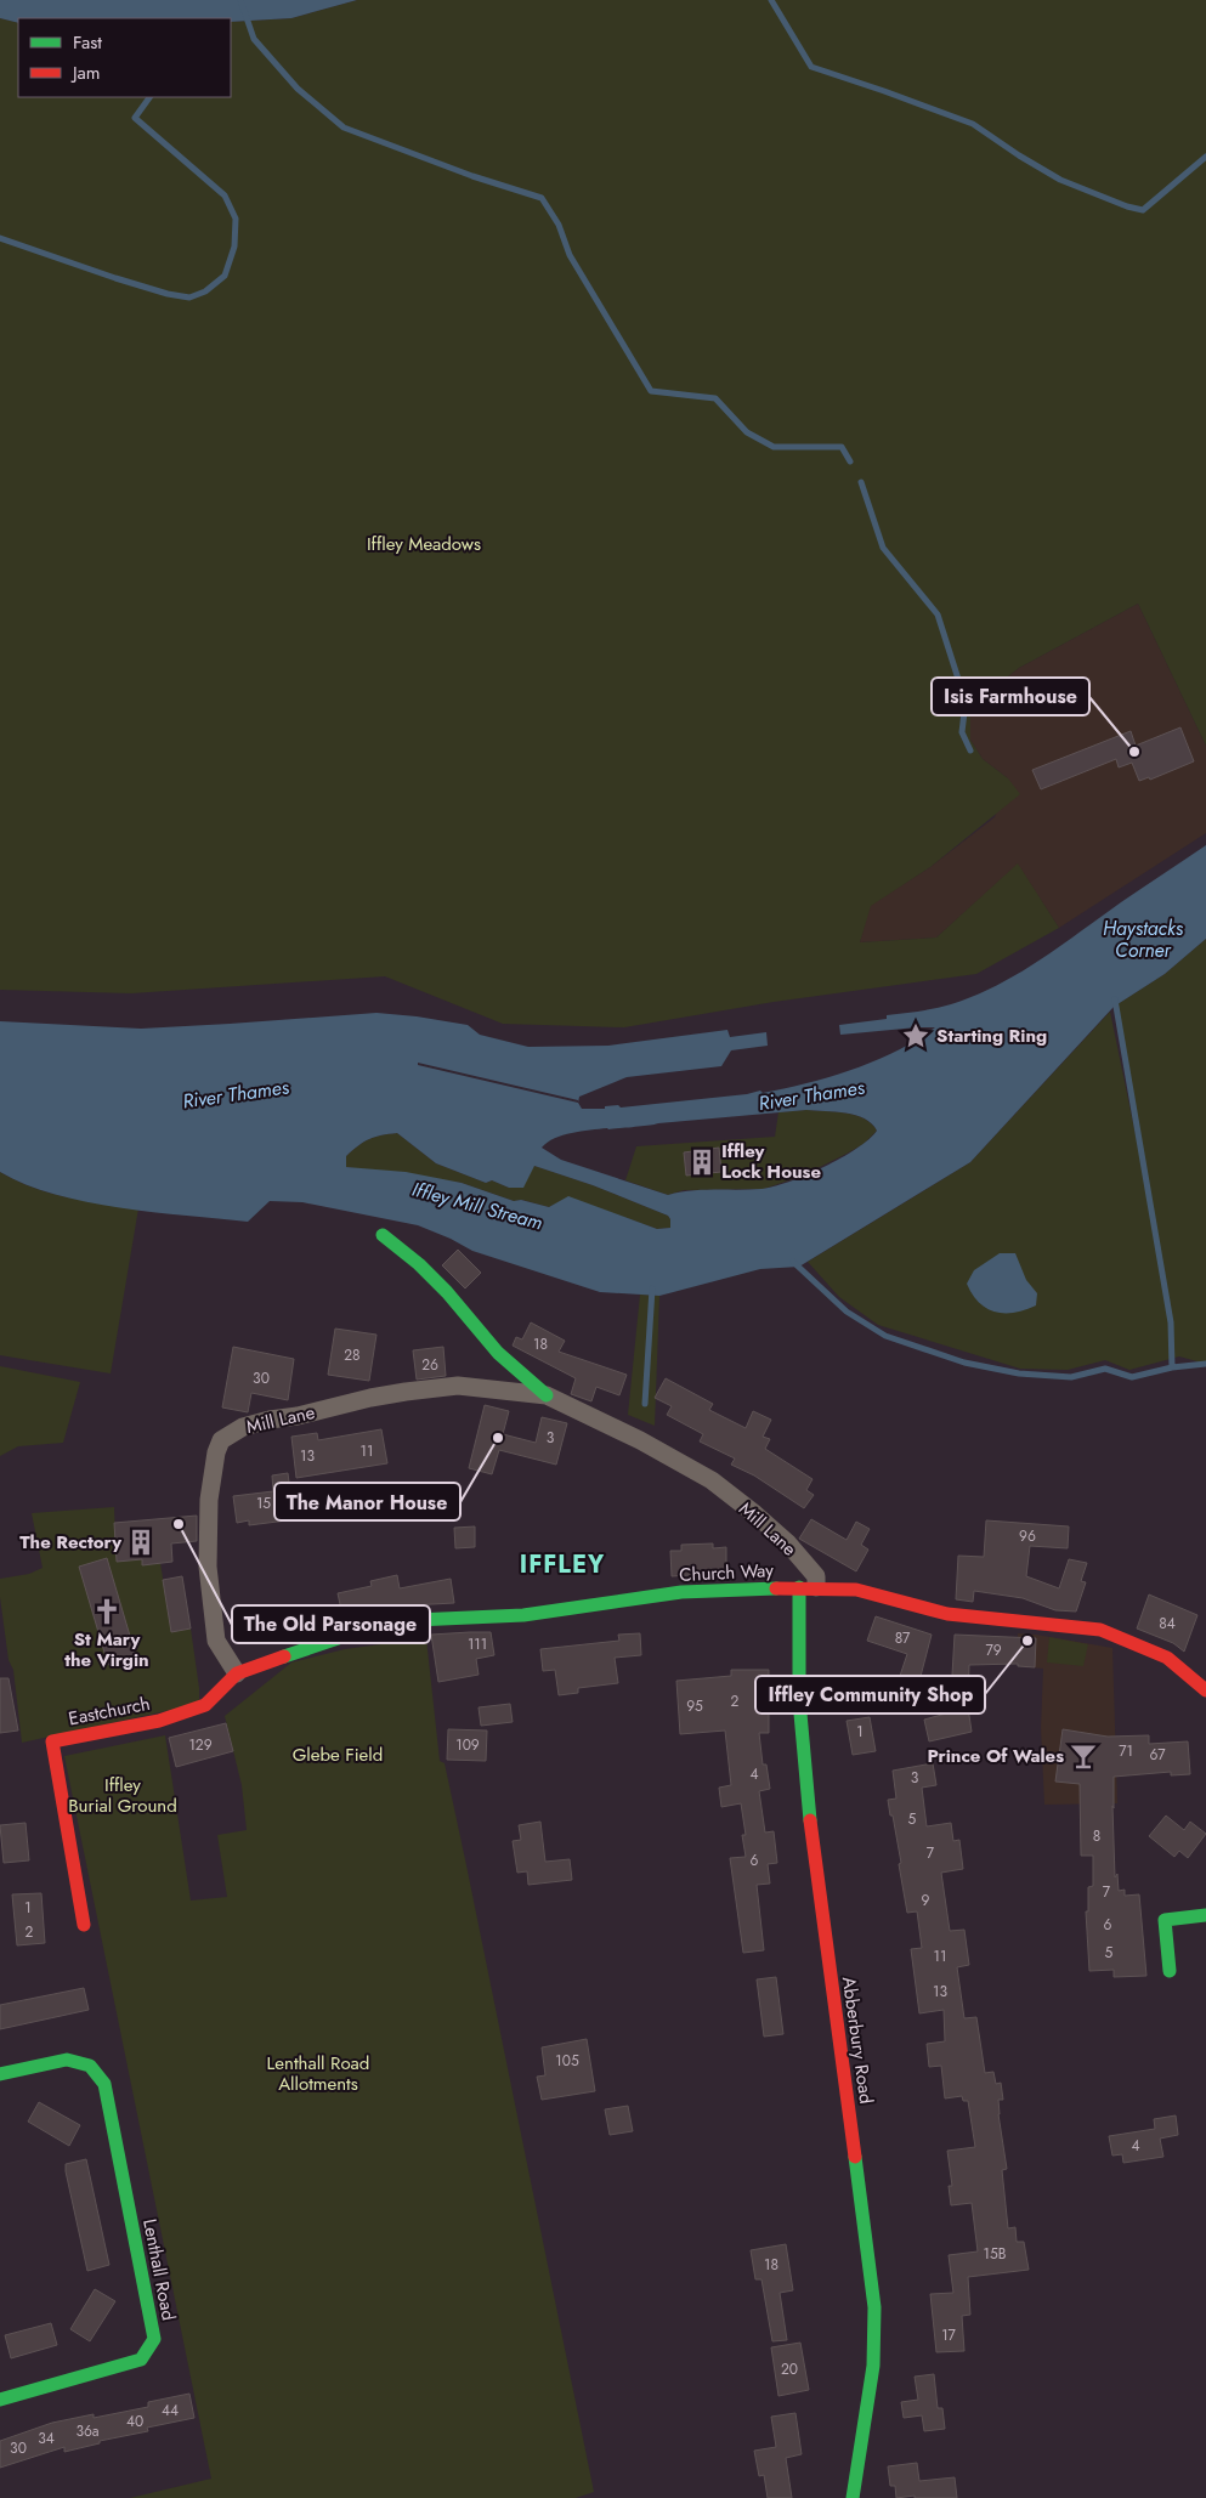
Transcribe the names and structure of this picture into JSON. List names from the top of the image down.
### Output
{
  "streets": {
    "street": [
      "Mill Lane",
      "Church Way",
      "Eastchurch",
      "Abberbury Road",
      "Lenthall Road"
    ]
  },
  "crossings": [
    ["Mill Lane", "Church Way"],
    ["Mill Lane", "Eastchurch"],
    ["Mill Lane", "Abberbury Road"],
    ["Church Way", "Eastchurch"],
    ["Church Way", "Abberbury Road"]
  ],
  "districts": ["IFFLEY"],
  "water": ["Haystacks Corner", "River Thames", "Iffley Mill Stream"],
  "parks": [
    "Iffley Meadows",
    "Glebe Field",
    "Iffley Burial Ground",
    "Lenthall Road Allotments"
  ],
  "places": {
    "other": [
      "Isis Farmhouse",
      "The Manor House",
      "The Old Parsonage",
      "Iffley Community Shop"
    ],
    "place": ["Starting Ring"],
    "building": ["Iffley Lock House", "The Rectory"],
    "church": ["St Mary the Virgin"],
    "bar": ["Prince Of Wales"]
  },
  "house_numbers": [
    "18",
    "28",
    "26",
    "30",
    "3",
    "11",
    "13",
    "15",
    "96",
    "84",
    "87",
    "111",
    "79",
    "2",
    "95",
    "1",
    "129",
    "109",
    "71",
    "67",
    "4",
    "3",
    "5",
    "8",
    "7",
    "6",
    "7",
    "9",
    "1",
    "6",
    "2",
    "5",
    "11",
    "13",
    "105",
    "4",
    "15B",
    "18",
    "17",
    "20",
    "44",
    "40",
    "36a",
    "34",
    "30"
  ],
  "legend": ["Fast", "Jam"]
}
